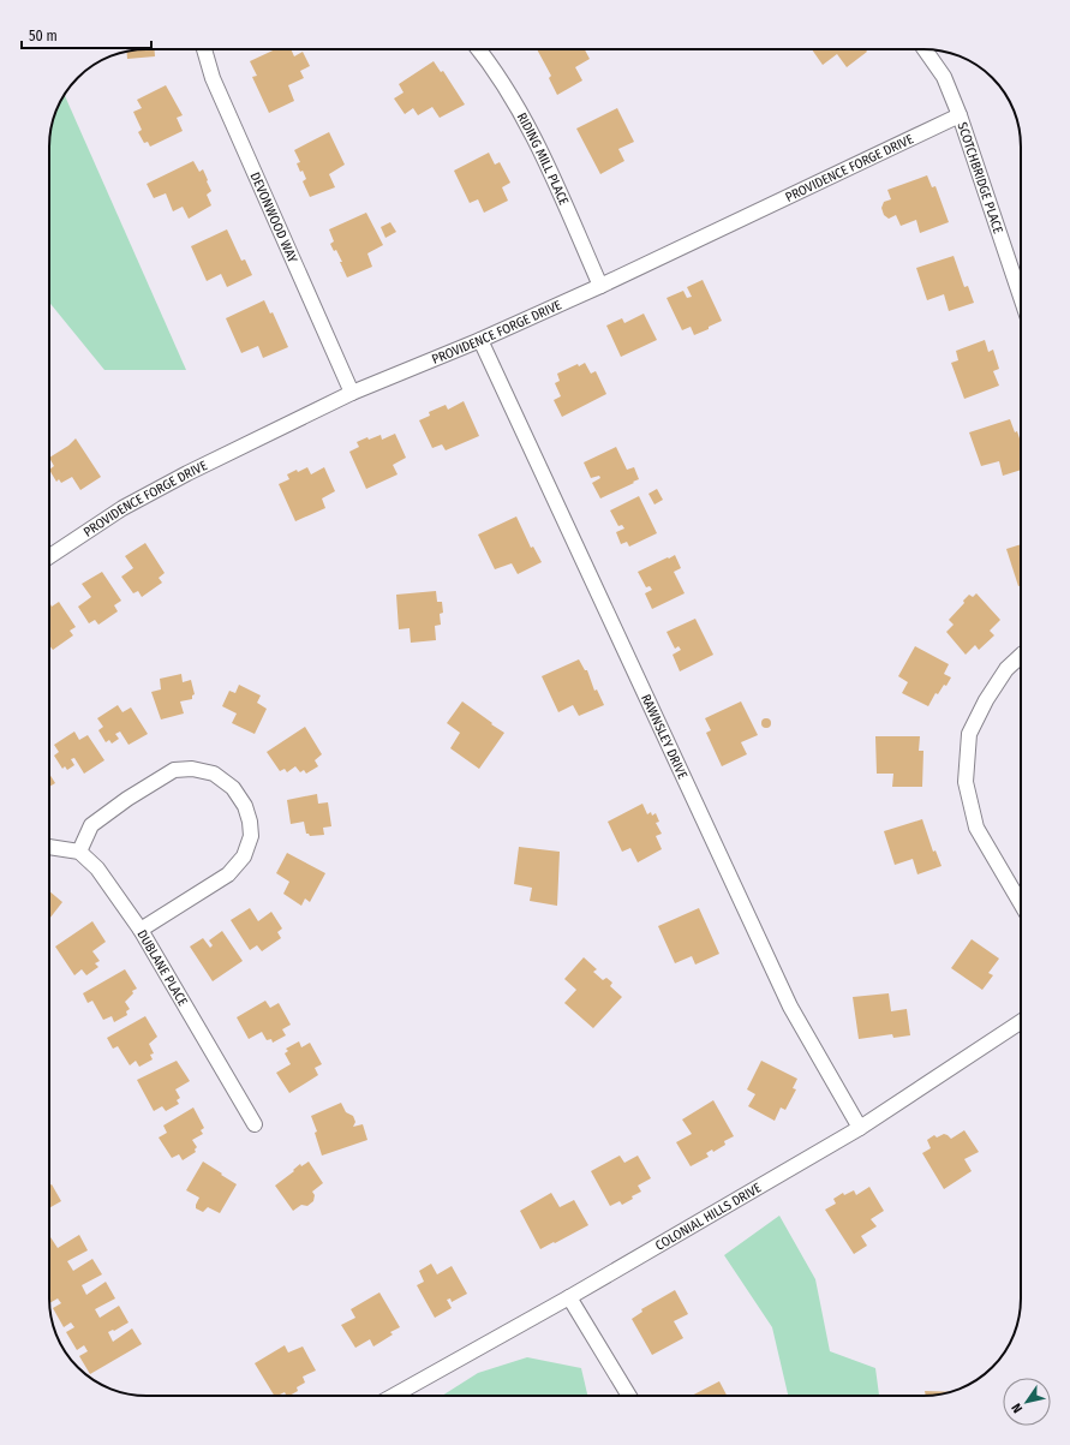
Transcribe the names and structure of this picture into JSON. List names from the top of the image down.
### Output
{
  "streets": {
    "street": [
      "RIDING MILL PLACE",
      "PROVIDENCE FORGE DRIVE",
      "SCOTCHBRIDGE PLACE",
      "DEVONWOOD WAY",
      "RAWNSLEY DRIVE",
      "DUBLANE PLACE",
      "COLONIAL HILLS DRIVE"
    ]
  },
  "crossings": [
    ["RIDING MILL PLACE", "PROVIDENCE FORGE DRIVE"],
    ["PROVIDENCE FORGE DRIVE", "SCOTCHBRIDGE PLACE"],
    ["PROVIDENCE FORGE DRIVE", "DEVONWOOD WAY"],
    ["PROVIDENCE FORGE DRIVE", "RAWNSLEY DRIVE"],
    ["RAWNSLEY DRIVE", "COLONIAL HILLS DRIVE"]
  ],
  "scale_bar": "50 m",
  "north": "bottom left"
}
